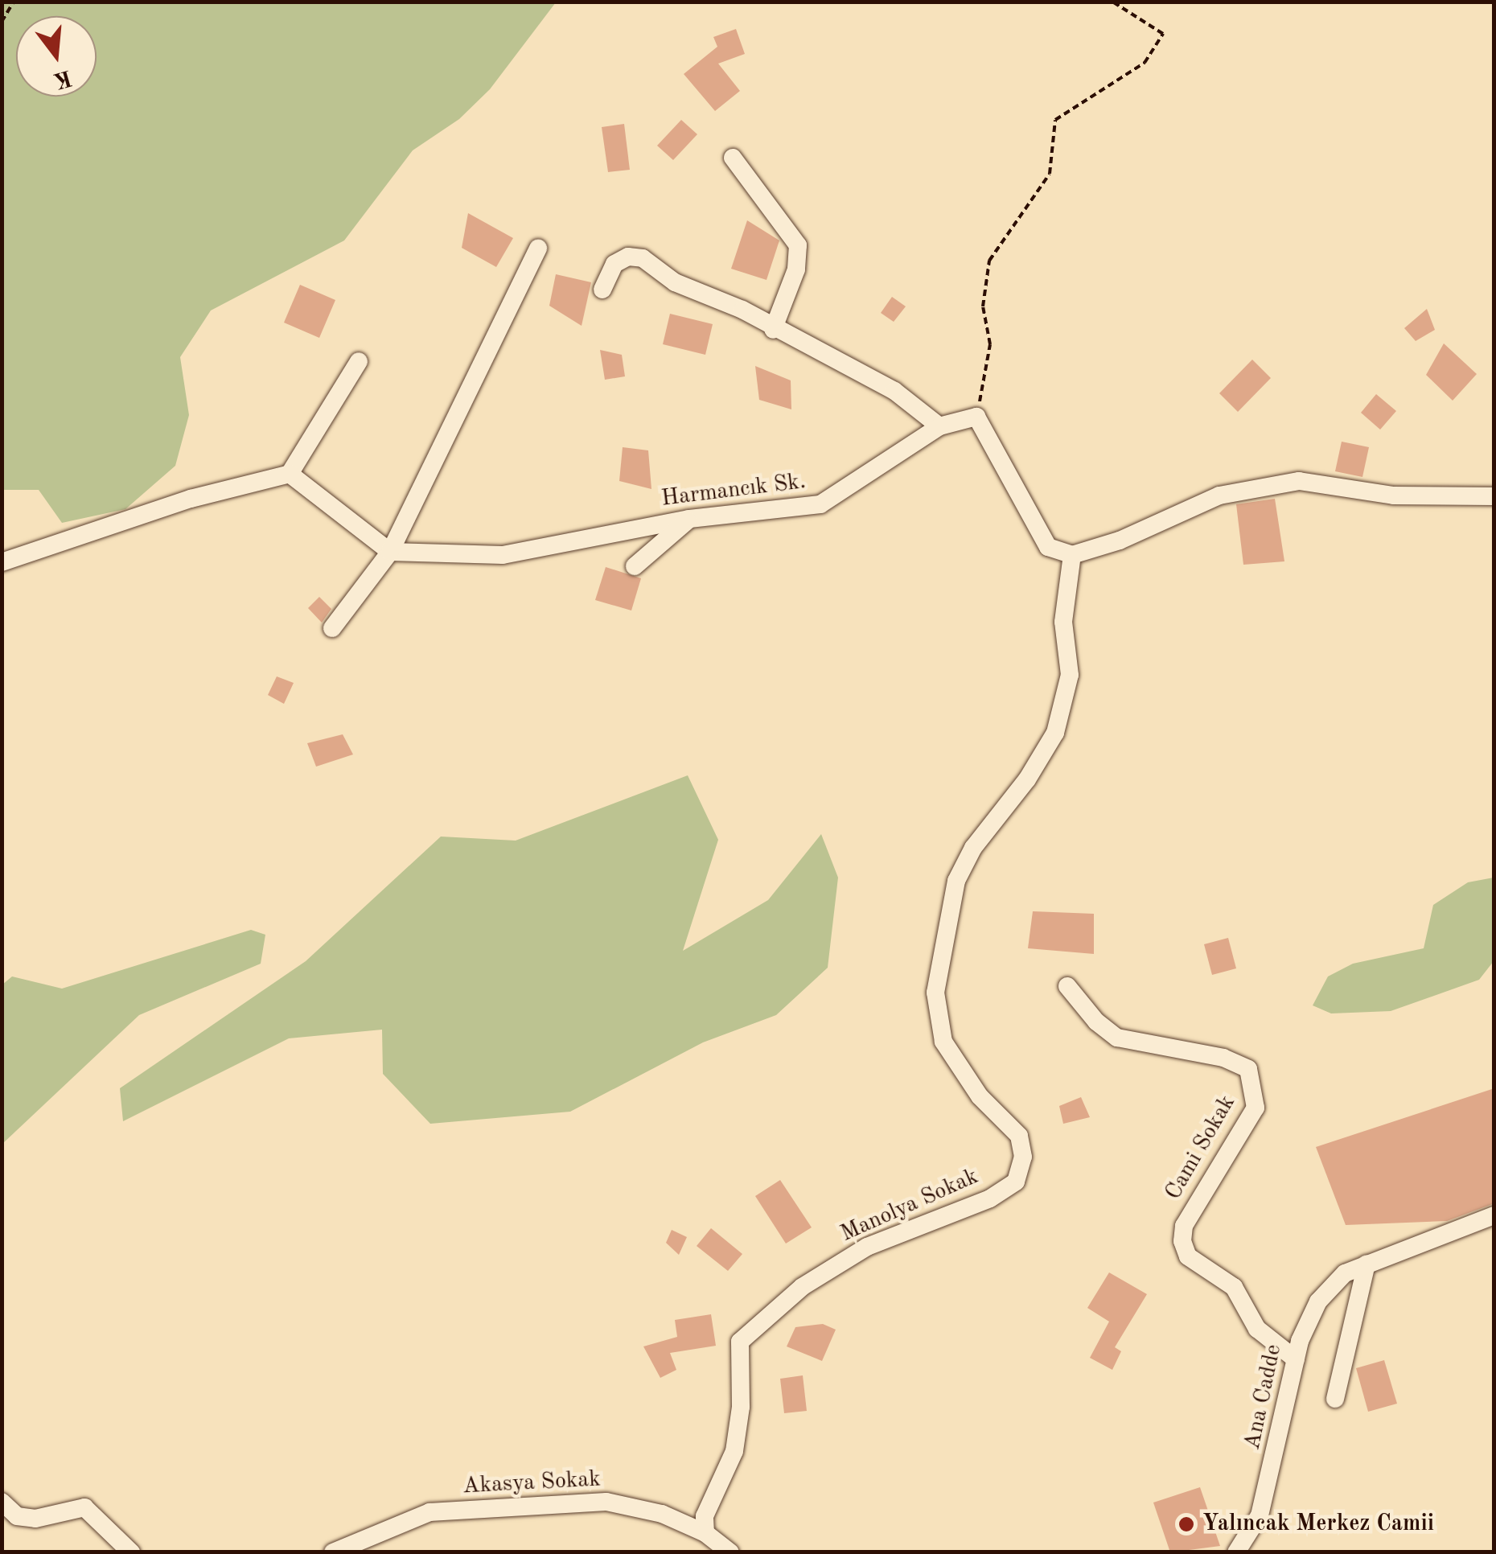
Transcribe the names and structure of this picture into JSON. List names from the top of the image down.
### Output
{
  "streets": {
    "street": [
      "Harmancık Sk.",
      "Cami Sokak",
      "Manolya Sokak",
      "Ana Cadde",
      "Akasya Sokak"
    ]
  },
  "crossings": [
    ["Cami Sokak", "Ana Cadde"],
    ["Manolya Sokak", "Akasya Sokak"]
  ],
  "places": ["Yalıncak Merkez Camii"],
  "north": "bottom"
}
